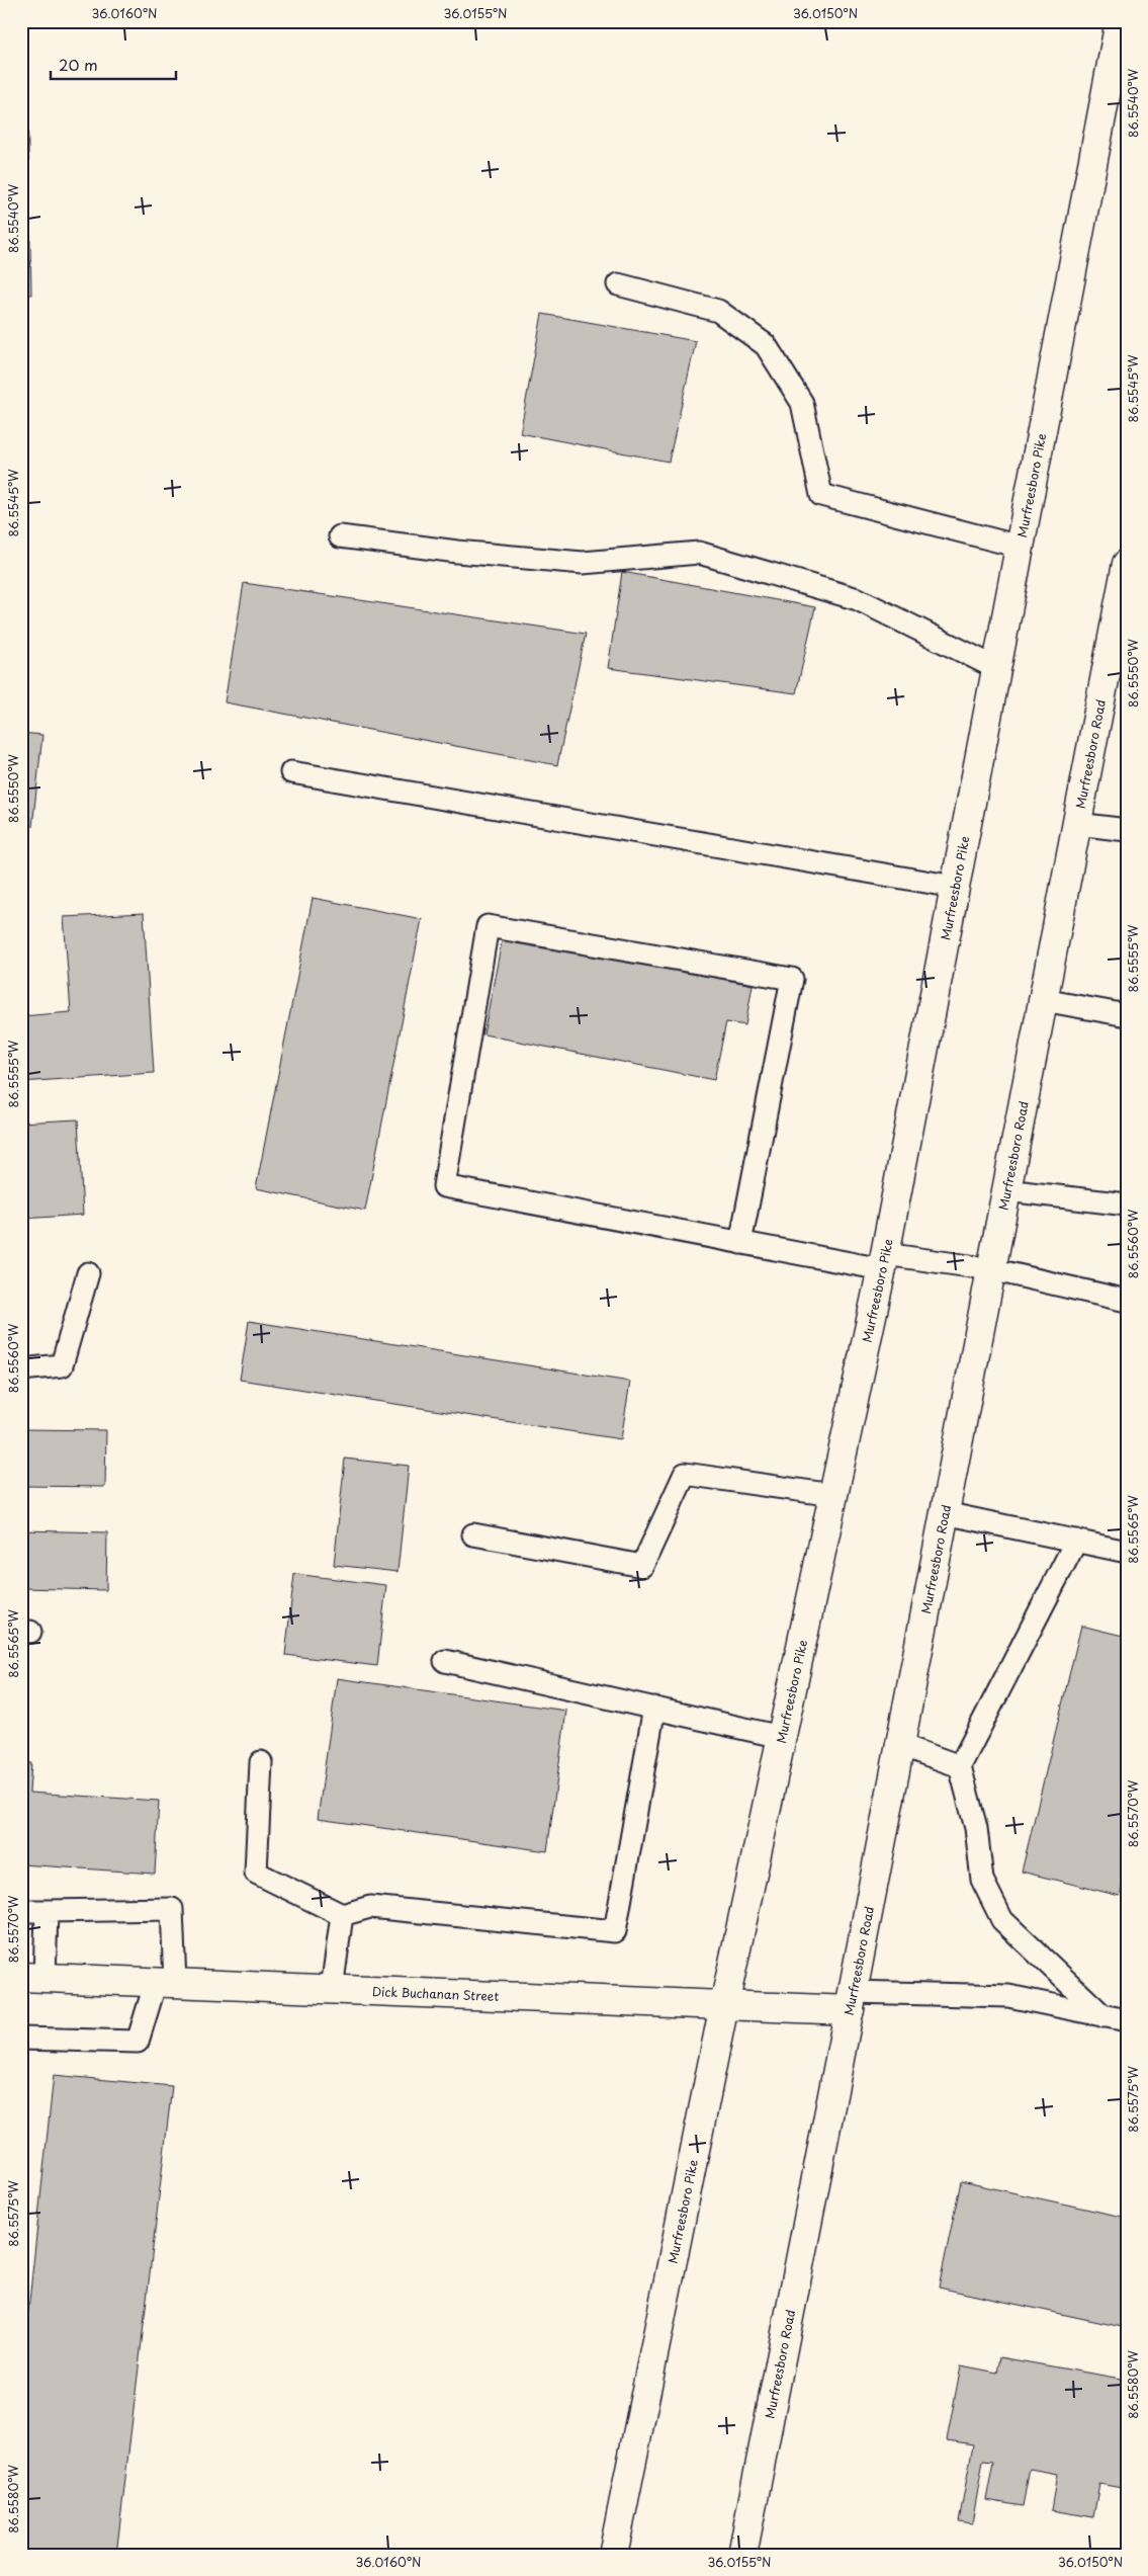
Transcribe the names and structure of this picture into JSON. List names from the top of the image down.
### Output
{
  "streets": {
    "main road": ["Murfreesboro Pike", "Murfreesboro Road", "Dick Buchanan Street"]
  },
  "crossings": [
    ["Murfreesboro Pike", "Dick Buchanan Street"],
    ["Murfreesboro Road", "Dick Buchanan Street"]
  ],
  "scale_bar": "20 m",
  "coordinates": [
    "36.0160°N",
    "36.0155°N",
    "36.0150°N",
    "86.5540°W",
    "86.5545°W",
    "86.5550°W",
    "86.5555°W",
    "86.5560°W",
    "86.5565°W",
    "86.5570°W",
    "86.5575°W",
    "86.5580°W"
  ]
}
